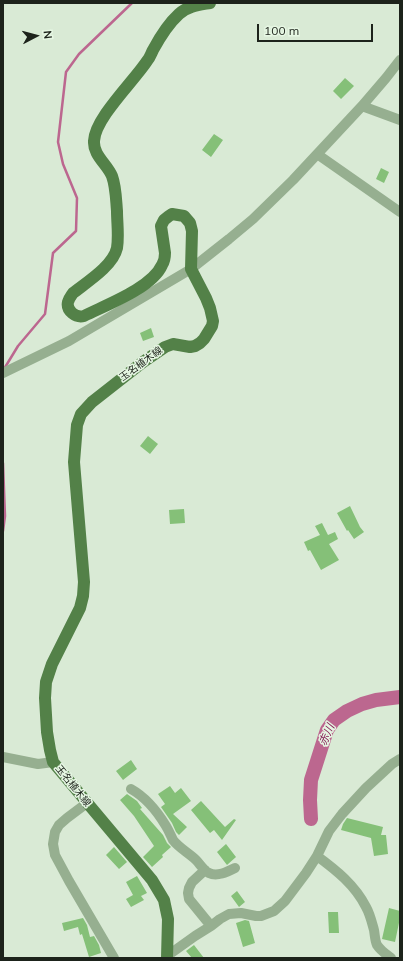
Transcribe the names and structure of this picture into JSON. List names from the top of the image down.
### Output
{
  "streets": {
    "main road": ["玉名植木線"]
  },
  "water": ["赤川"],
  "scale_bar": "100 m",
  "north": "right"
}
